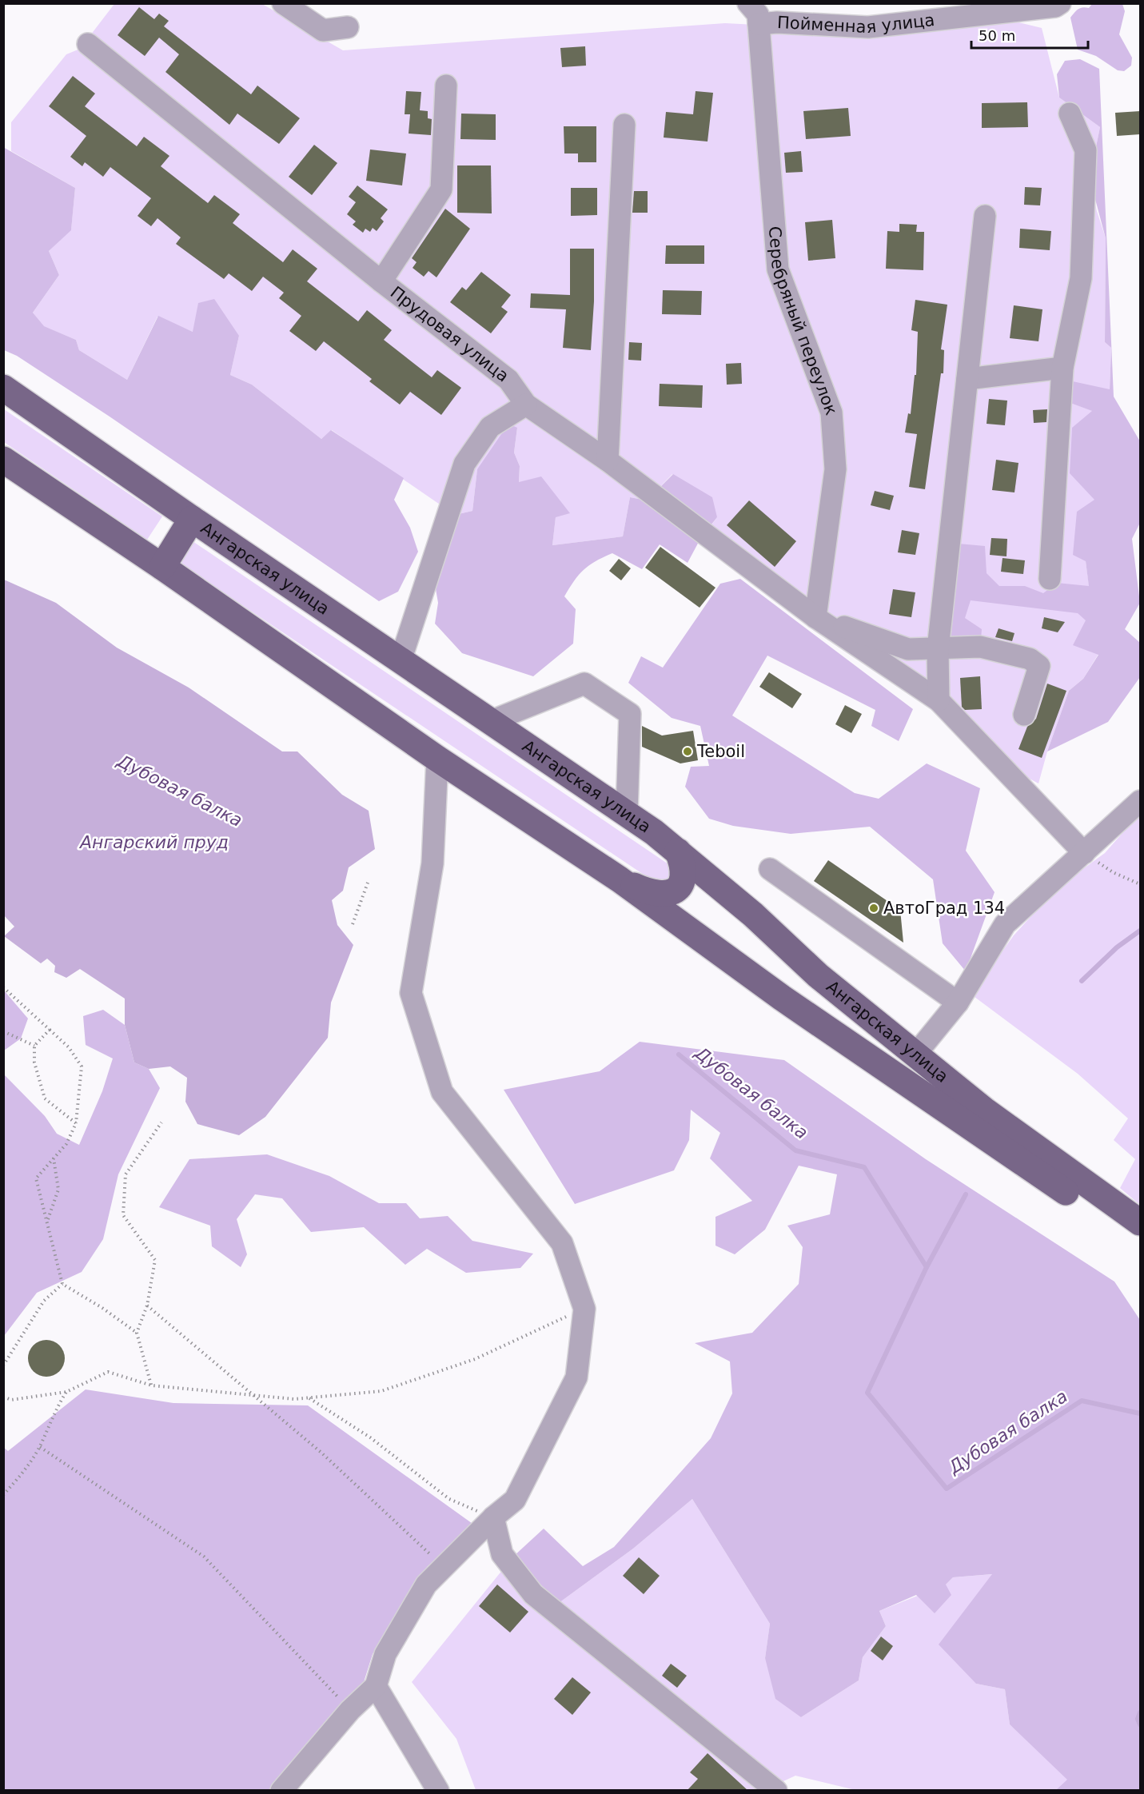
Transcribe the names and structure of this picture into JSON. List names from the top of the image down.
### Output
{
  "streets": {
    "main road": ["Ангарская улица"],
    "street": ["Пойменная улица", "Серебряный переулок", "Прудовая улица"]
  },
  "crossings": [
    ["Пойменная улица", "Серебряный переулок"],
    ["Серебряный переулок", "Прудовая улица"]
  ],
  "water": ["Дубовая балка", "Ангарский пруд"],
  "places": ["Teboil", "АвтоГрад 134"],
  "scale_bar": "50 m"
}
